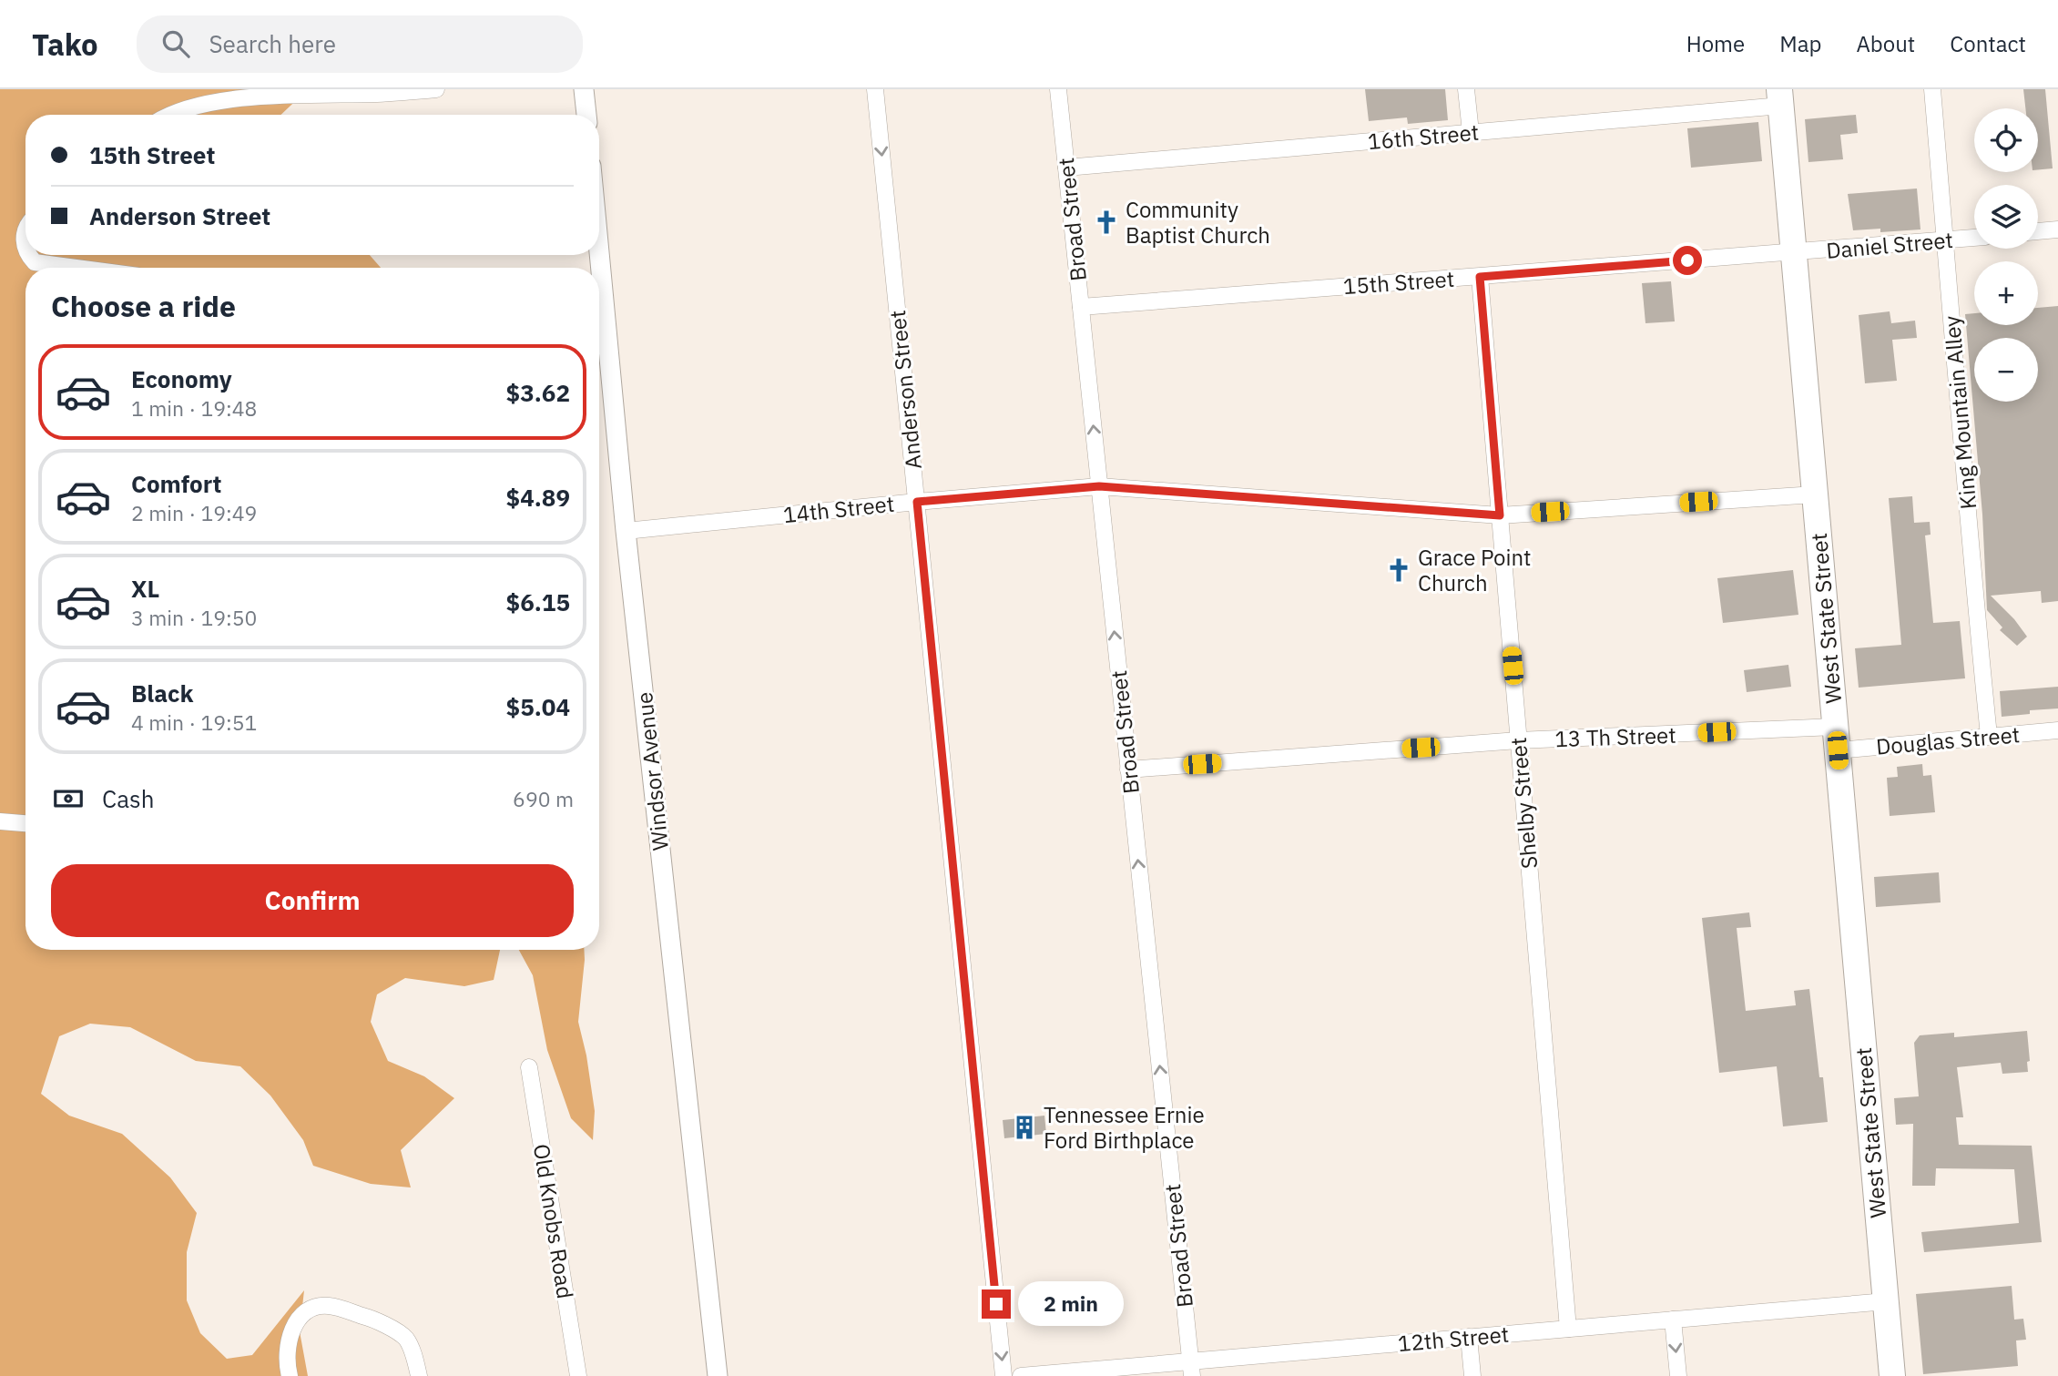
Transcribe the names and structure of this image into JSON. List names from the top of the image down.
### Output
{
  "streets": {
    "main road": ["West State Street"],
    "street": [
      "16th Street",
      "Broad Street",
      "Daniel Street",
      "15th Street",
      "Anderson Street",
      "King Mountain Alley",
      "14th Street",
      "13 Th Street",
      "Douglas Street",
      "Windsor Avenue",
      "Shelby Street",
      "Old Knobs Road",
      "12th Street"
    ]
  },
  "crossings": [
    ["16th Street", "Broad Street"],
    ["16th Street", "West State Street"],
    ["Broad Street", "15th Street"],
    ["Broad Street", "14th Street"],
    ["Broad Street", "13 Th Street"],
    ["Broad Street", "12th Street"],
    ["Daniel Street", "15th Street"],
    ["Daniel Street", "King Mountain Alley"],
    ["Daniel Street", "West State Street"],
    ["15th Street", "West State Street"],
    ["15th Street", "Shelby Street"],
    ["Anderson Street", "14th Street"],
    ["King Mountain Alley", "Douglas Street"],
    ["14th Street", "West State Street"],
    ["14th Street", "Windsor Avenue"],
    ["14th Street", "Shelby Street"],
    ["West State Street", "13 Th Street"],
    ["West State Street", "Douglas Street"],
    ["West State Street", "12th Street"],
    ["13 Th Street", "Douglas Street"],
    ["13 Th Street", "Shelby Street"],
    ["Shelby Street", "12th Street"]
  ],
  "one_way": ["Broad Street", "Anderson Street"],
  "places": {
    "church": ["Community Baptist Church", "Grace Point Church"],
    "building": ["Tennessee Ernie Ford Birthplace"]
  },
  "page": {
    "header": "Tako",
    "search": "Search here",
    "nav": [
      "Home",
      "Map",
      "About",
      "Contact"
    ],
    "map_buttons": ["+", "−"],
    "banner": ["15th Street", "Anderson Street"],
    "heading": "Choose a ride",
    "list": [
      {
        "name": "Economy",
        "note": "1 min · 19:48",
        "value": "$3.62"
      },
      {
        "name": "Comfort",
        "note": "2 min · 19:49",
        "value": "$4.89"
      },
      {
        "name": "XL",
        "note": "3 min · 19:50",
        "value": "$6.15"
      },
      {
        "name": "Black",
        "note": "4 min · 19:51",
        "value": "$5.04"
      }
    ],
    "pay": ["Cash", "690 m"],
    "buttons": "Confirm",
    "bubble": "2 min"
  }
}
